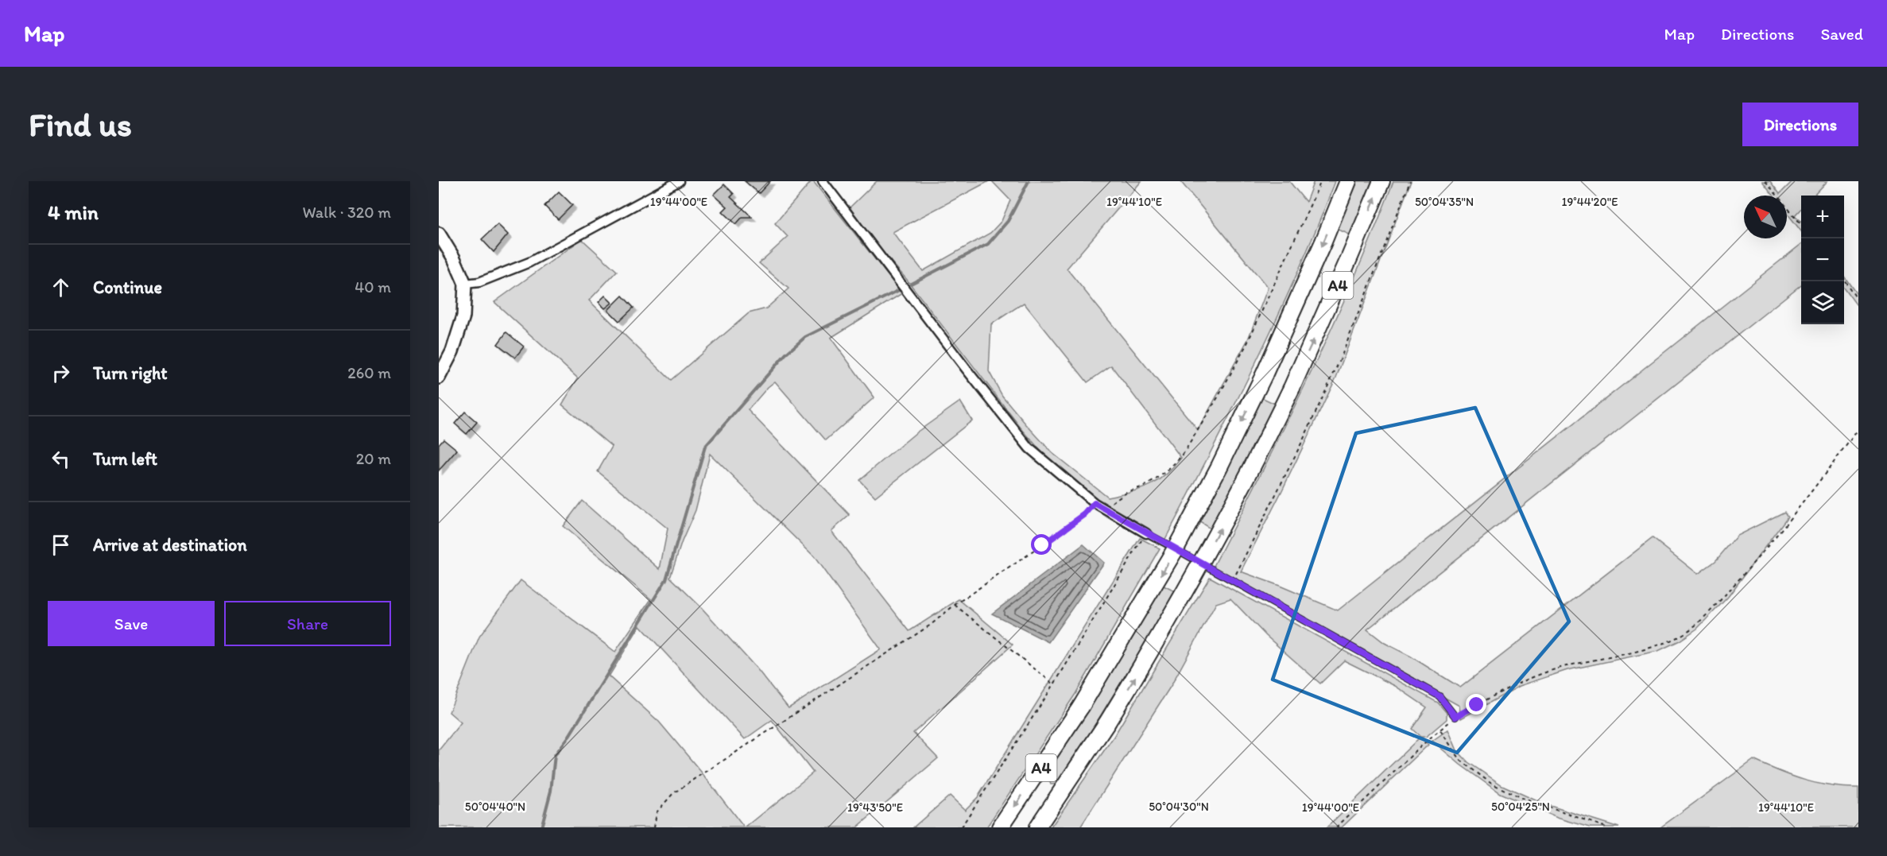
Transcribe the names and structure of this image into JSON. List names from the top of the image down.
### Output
{
  "streets": {
    "highway": ["A4"]
  },
  "north": "top left",
  "page": {
    "header": "Map",
    "nav": ["Map", "Directions", "Saved"],
    "buttons": [
      "Directions",
      ["Save", "Share"]
    ],
    "title": "Find us",
    "heading": ["4 min", "Walk · 320 m"],
    "map_buttons": ["+", "−"],
    "list": [
      ["Continue", "40 m"],
      ["Turn right", "260 m"],
      ["Turn left", "20 m"],
      "Arrive at destination"
    ]
  },
  "coordinates": [
    "19°44'00\"E",
    "19°44'10\"E",
    "19°44'20\"E",
    "50°04'35\"N",
    "50°04'40\"N",
    "50°04'30\"N",
    "50°04'25\"N",
    "19°43'50\"E"
  ]
}
